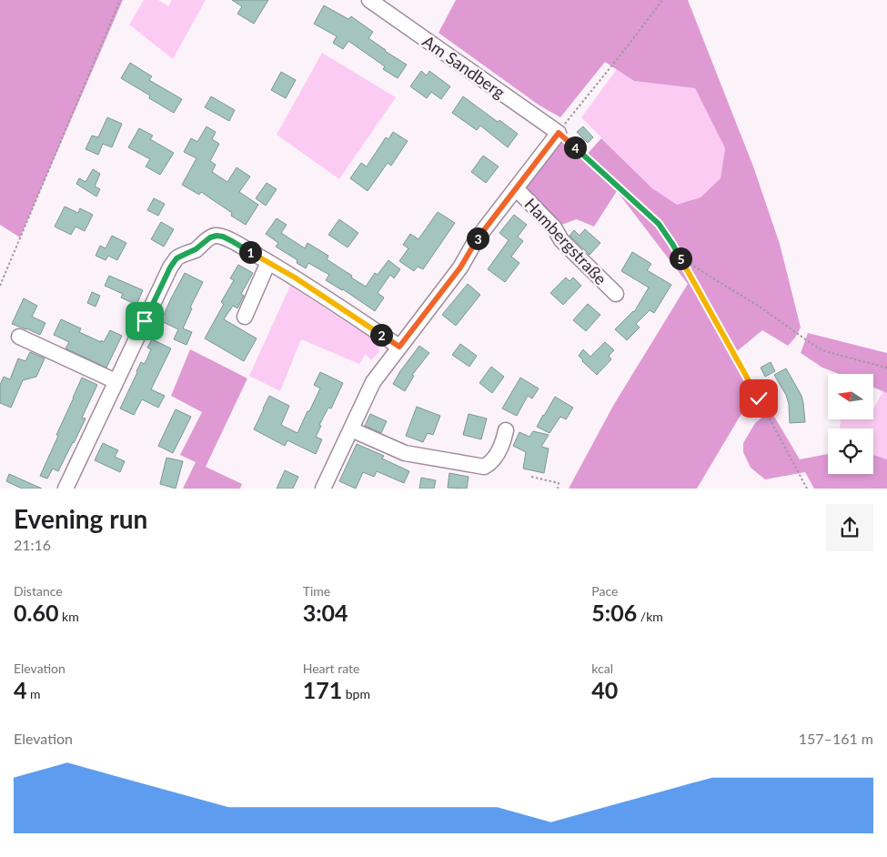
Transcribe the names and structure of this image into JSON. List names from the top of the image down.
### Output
{
  "streets": {
    "street": ["Am Sandberg", "Hambergstraße"]
  },
  "crossings": [
    ["Am Sandberg", "Hambergstraße"]
  ],
  "north": "left",
  "page": {
    "pins": [
      "4",
      "3",
      "1",
      "5",
      "2"
    ],
    "heading": ["Evening run", "21:16"],
    "stats": [
      ["Distance", "0.60 km"],
      ["Time", "3:04"],
      ["Pace", "5:06 /km"],
      ["Elevation", "4 m"],
      ["Heart rate", "171 bpm"],
      ["kcal", "40"]
    ],
    "chart": ["Elevation", "157–161 m"]
  }
}
